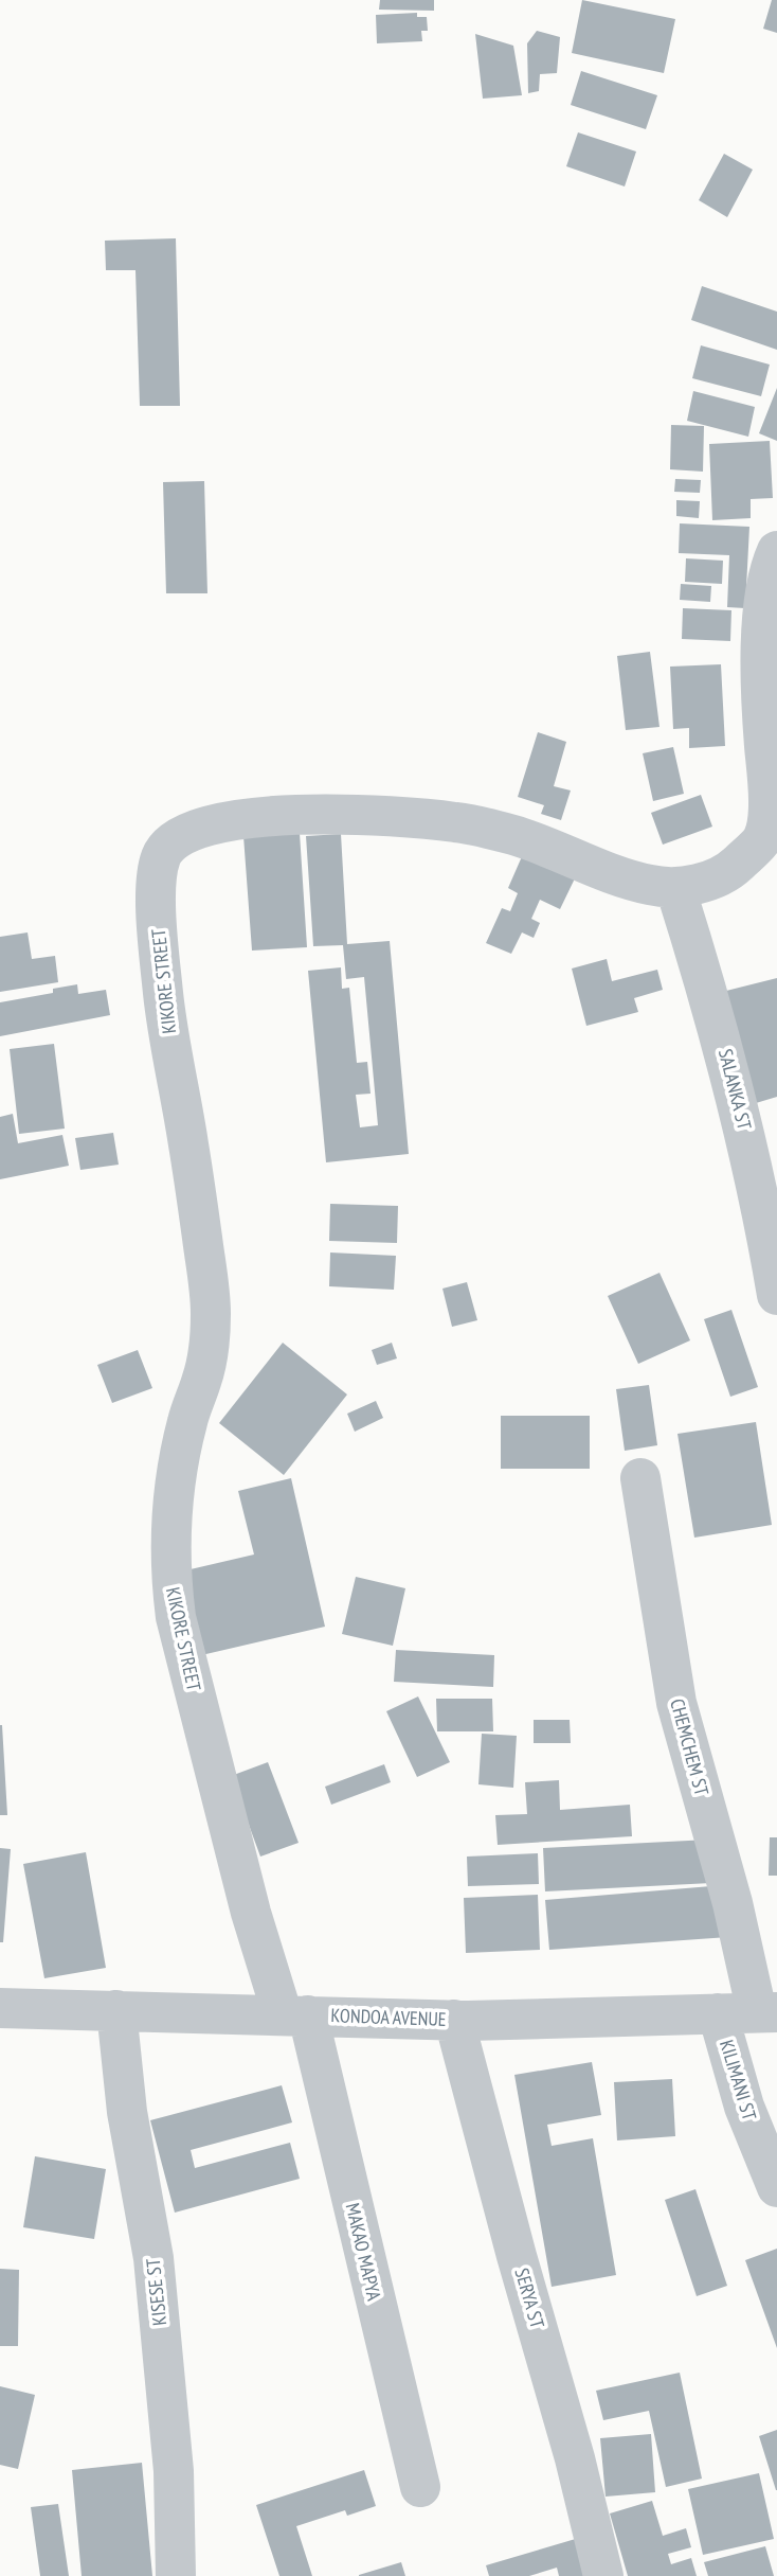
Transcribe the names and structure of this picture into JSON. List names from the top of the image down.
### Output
{
  "streets": {
    "street": [
      "KIKORE STREET",
      "SALANKA ST",
      "CHEMCHEM ST",
      "KONDOA AVENUE",
      "KILIMANI ST",
      "MAKAO MAPYA",
      "KISESE ST",
      "SERYA ST"
    ]
  },
  "crossings": [
    ["KIKORE STREET", "SALANKA ST"],
    ["KIKORE STREET", "KONDOA AVENUE"],
    ["KIKORE STREET", "MAKAO MAPYA"],
    ["CHEMCHEM ST", "KONDOA AVENUE"],
    ["KONDOA AVENUE", "KILIMANI ST"],
    ["KONDOA AVENUE", "MAKAO MAPYA"],
    ["KONDOA AVENUE", "KISESE ST"],
    ["KONDOA AVENUE", "SERYA ST"]
  ]
}
